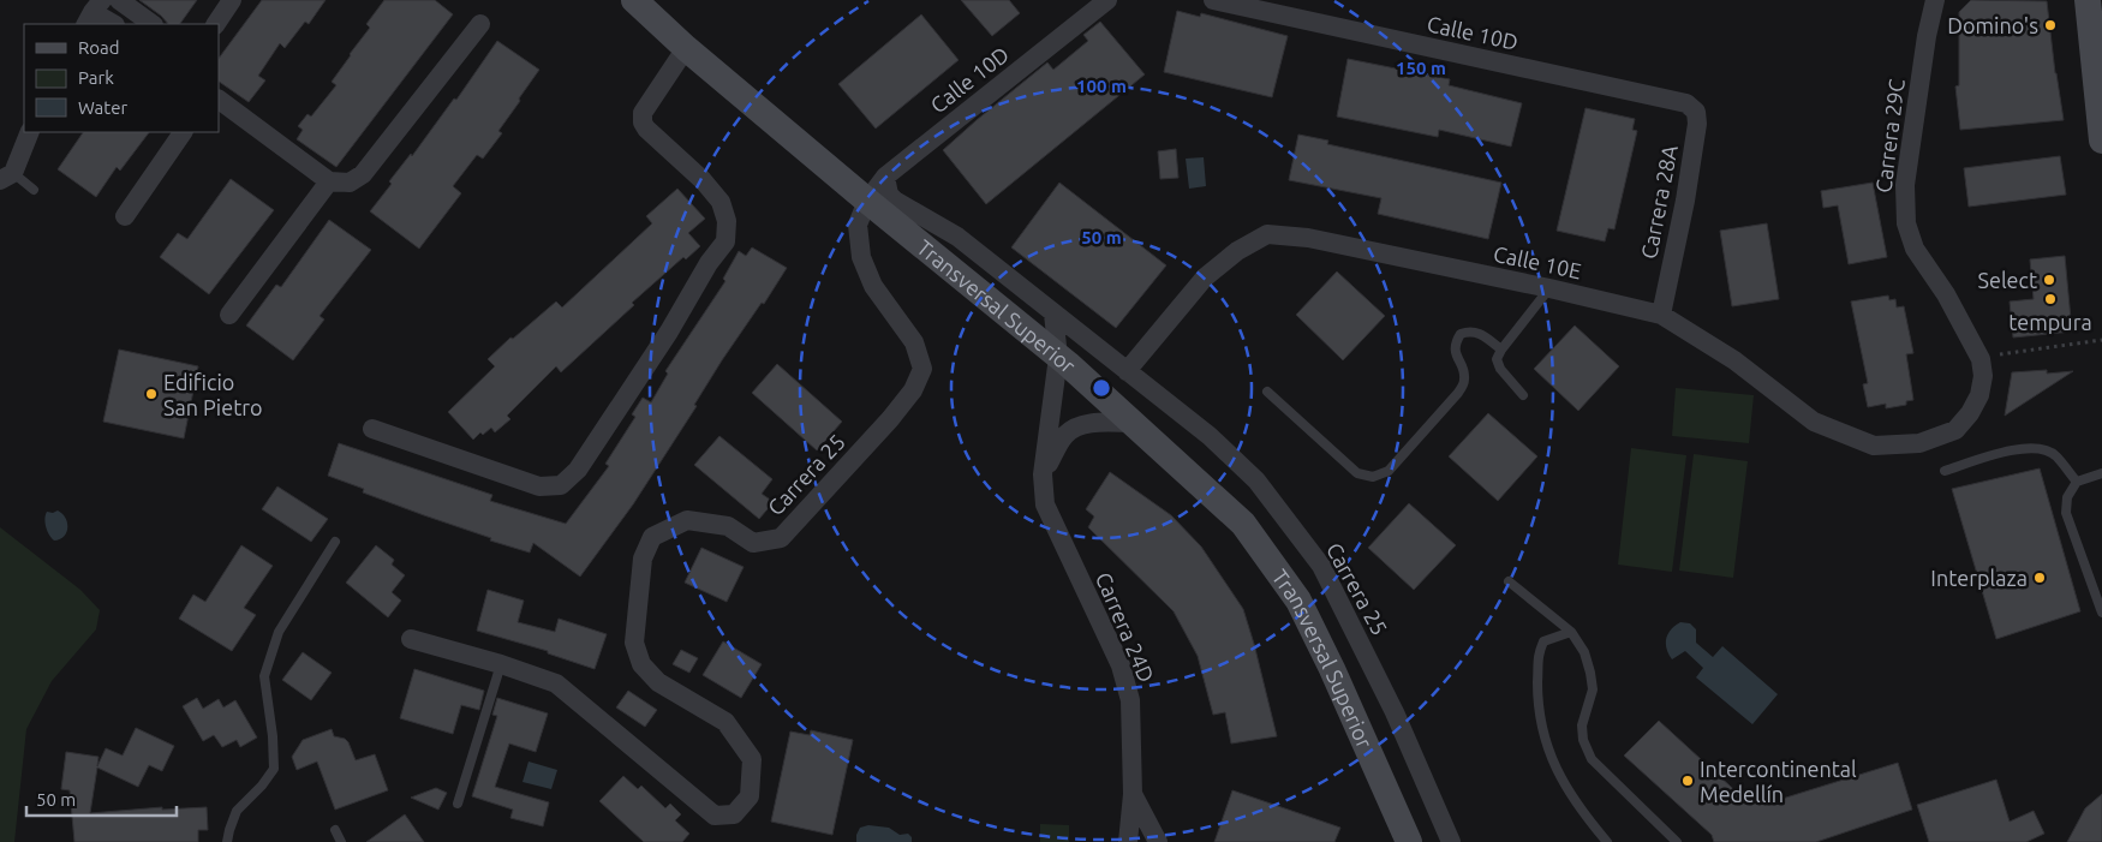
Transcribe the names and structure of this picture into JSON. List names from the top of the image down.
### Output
{
  "streets": {
    "main road": ["Transversal Superior"],
    "street": [
      "Calle 10D",
      "Carrera 29C",
      "Carrera 28A",
      "Calle 10E",
      "Carrera 25",
      "Carrera 24D"
    ]
  },
  "crossings": [
    ["Calle 10D", "Carrera 28A"],
    ["Calle 10D", "Transversal Superior"],
    ["Calle 10D", "Carrera 25"],
    ["Carrera 29C", "Calle 10E"],
    ["Carrera 28A", "Calle 10E"],
    ["Calle 10E", "Carrera 25"],
    ["Transversal Superior", "Carrera 25"],
    ["Transversal Superior", "Carrera 24D"],
    ["Carrera 25", "Carrera 24D"]
  ],
  "places": [
    "Domino's",
    "Select",
    "tempura",
    "Edificio San Pietro",
    "Interplaza",
    "Intercontinental Medellín"
  ],
  "legend": ["Road", "Park", "Water"],
  "scale_bar": "50 m",
  "rings": ["150 m", "100 m", "50 m"]
}
